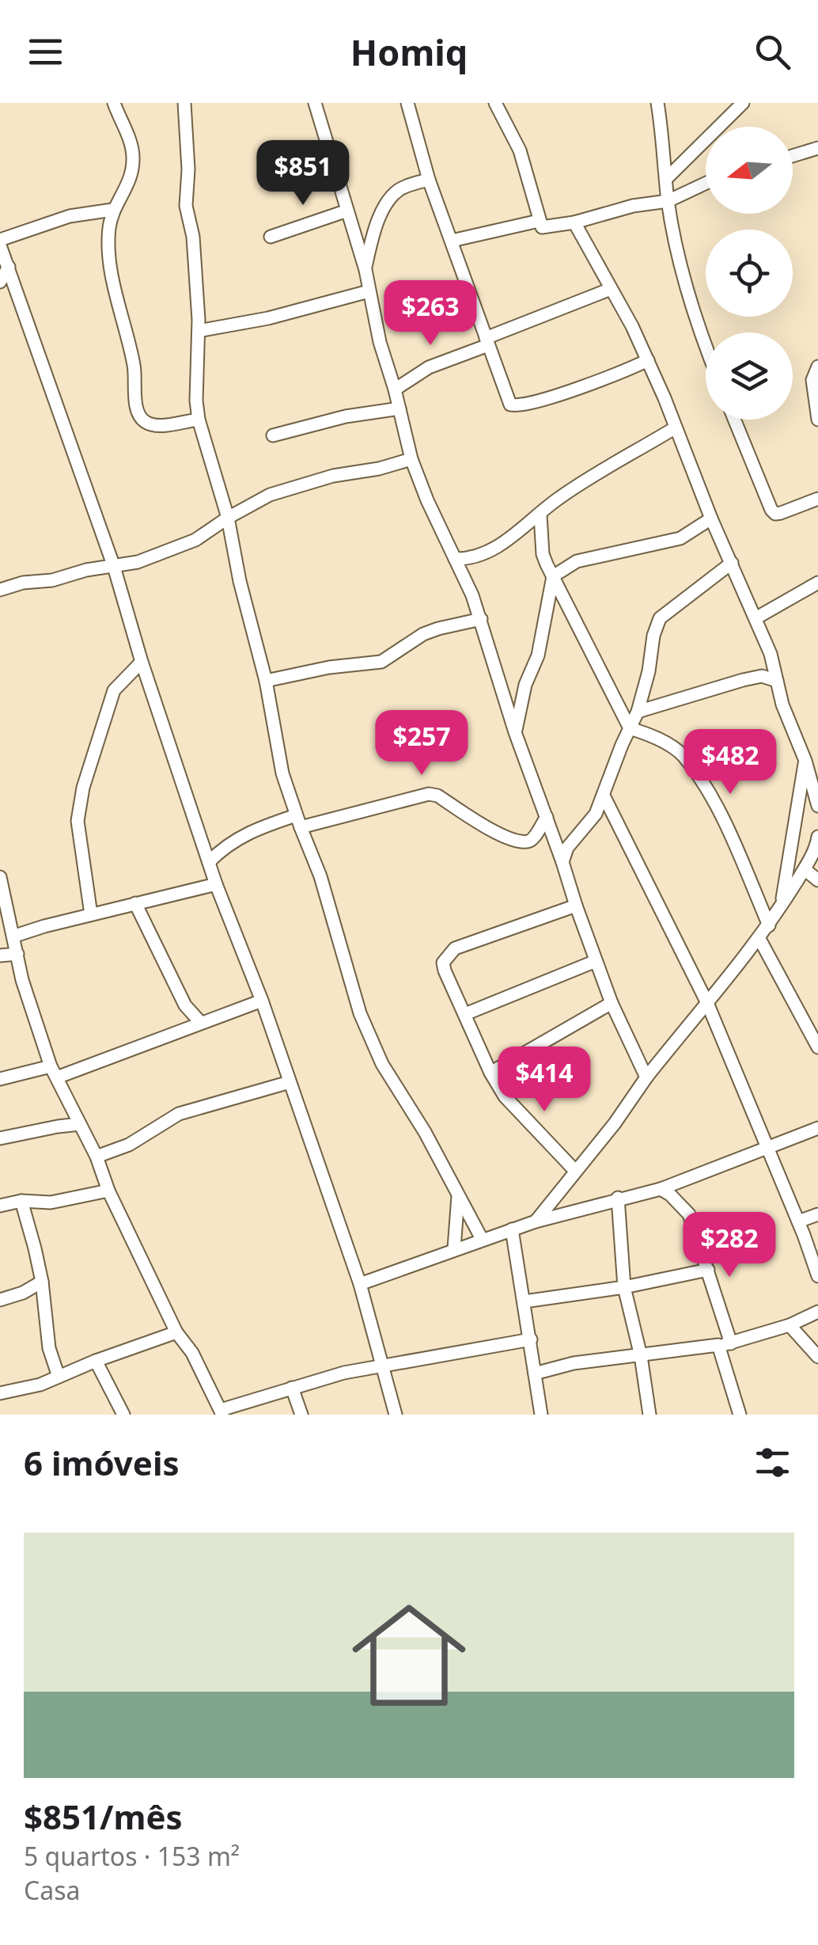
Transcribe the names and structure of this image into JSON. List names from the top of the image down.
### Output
{
  "north": "left",
  "page": {
    "header": "Homiq",
    "price": [
      "$851",
      "$263",
      "$257",
      "$482",
      "$414",
      "$282"
    ],
    "heading": "6 imóveis",
    "list": [
      {
        "name": "$851/mês",
        "note": "5 quartos · 153 m² · Casa"
      }
    ]
  }
}
